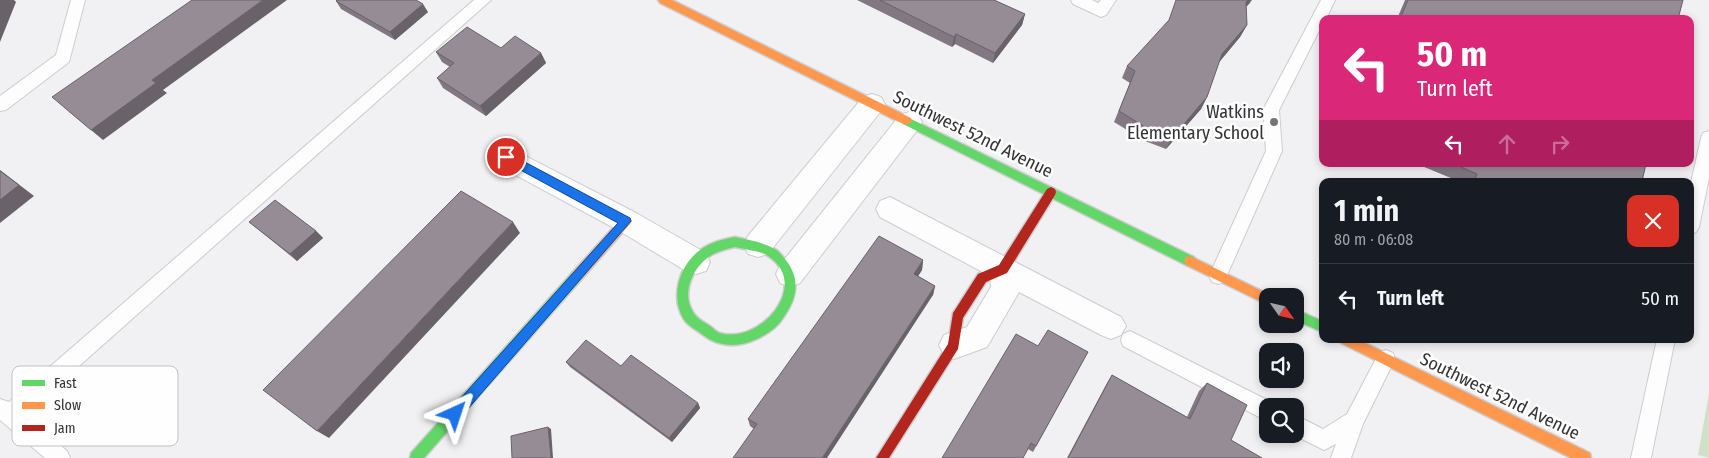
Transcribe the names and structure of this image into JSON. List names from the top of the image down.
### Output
{
  "streets": {
    "street": ["Southwest 52nd Avenue"]
  },
  "places": ["Watkins Elementary School"],
  "legend": ["Fast", "Slow", "Jam"],
  "north": "bottom right",
  "page": {
    "turn": ["50 m", "Turn left"],
    "heading": ["1 min", "80 m · 06:08"],
    "list": [
      {
        "name": "Turn left",
        "value": "50 m"
      }
    ]
  }
}
